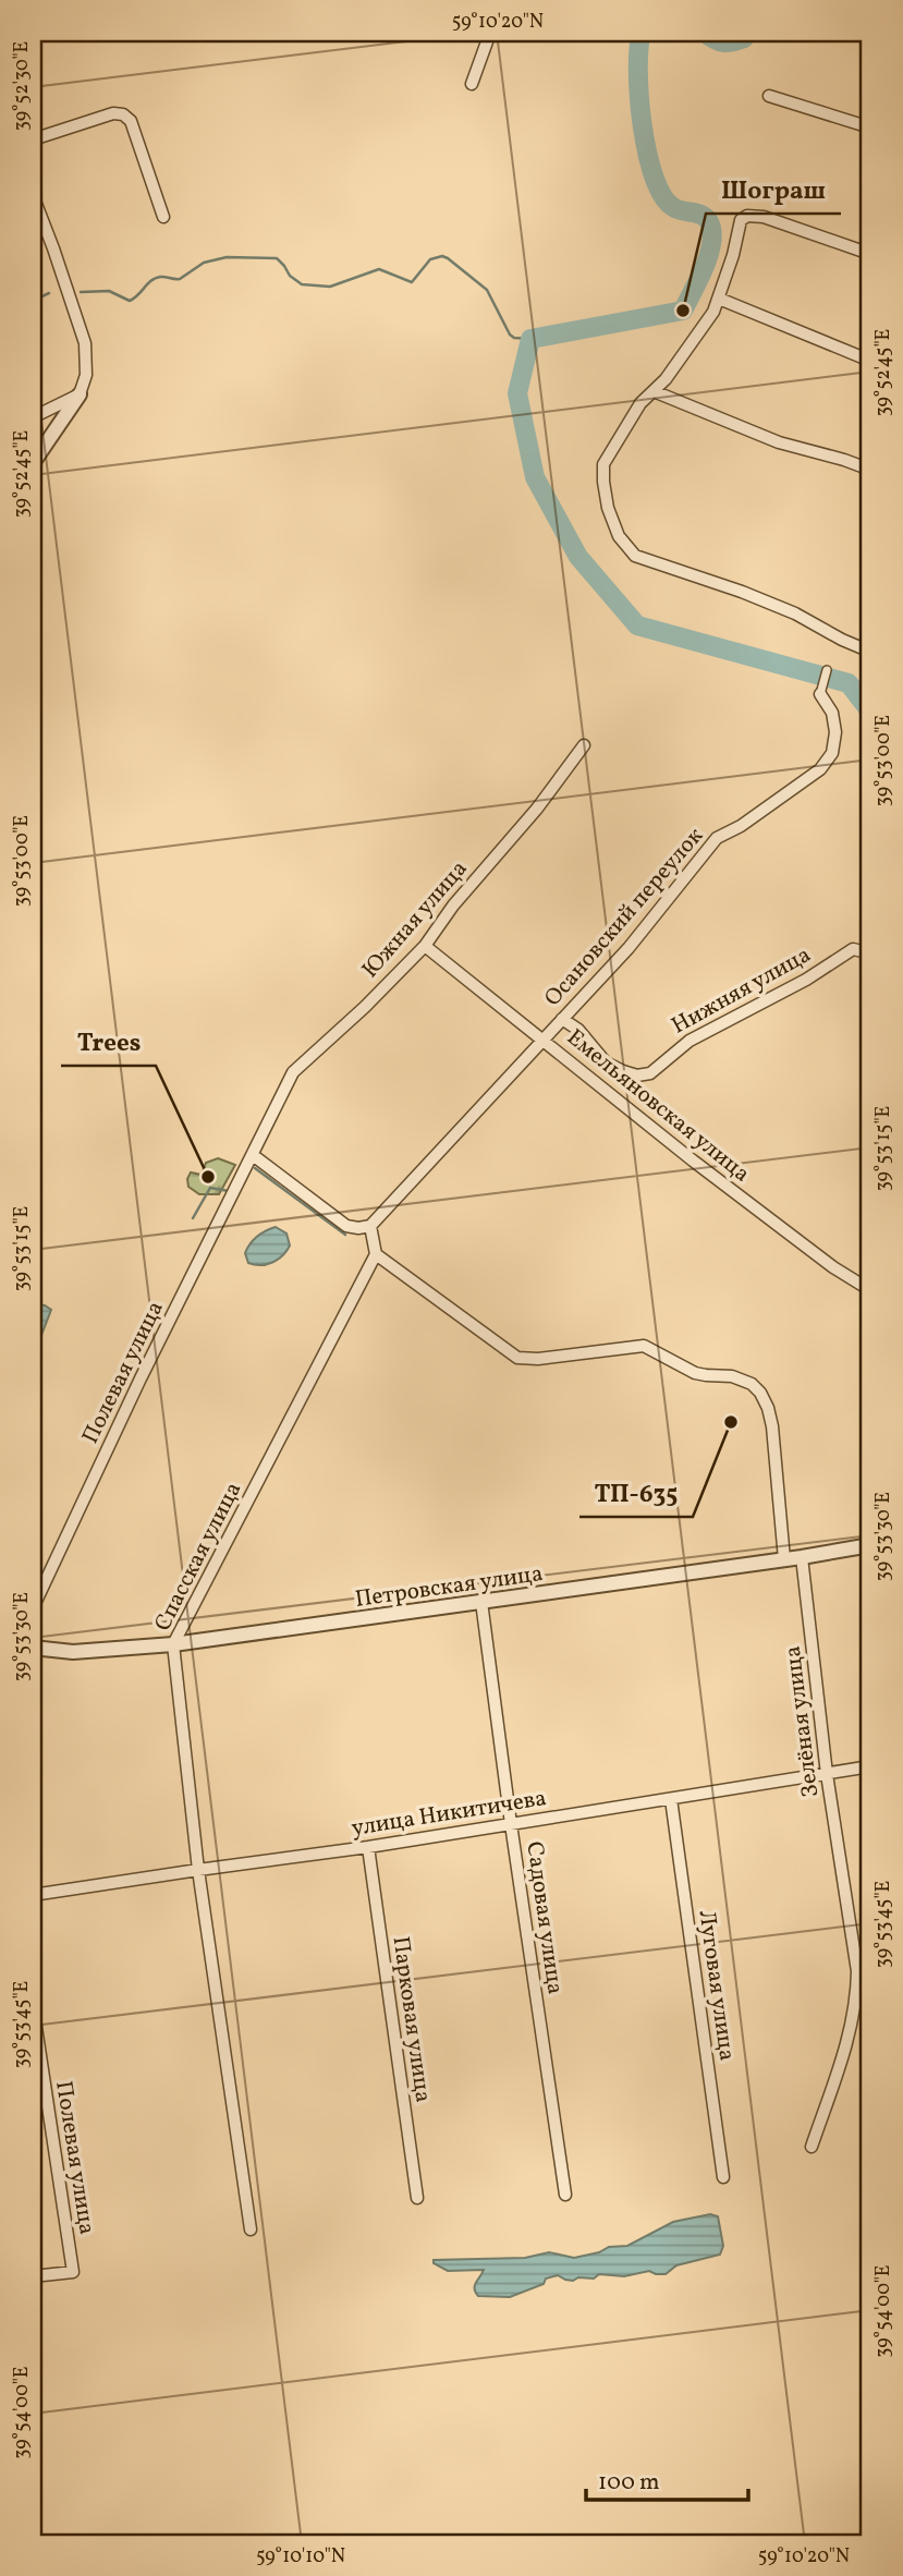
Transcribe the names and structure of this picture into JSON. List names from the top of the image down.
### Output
{
  "streets": {
    "street": [
      "Осановский переулок",
      "Южная улица",
      "Нижняя улица",
      "Емельяновская улица",
      "Полевая улица",
      "Спасская улица",
      "Петровская улица",
      "Зелёная улица",
      "улица Никитичева",
      "Садовая улица",
      "Луговая улица",
      "Парковая улица"
    ]
  },
  "crossings": [
    ["Осановский переулок", "Нижняя улица"],
    ["Осановский переулок", "Емельяновская улица"],
    ["Южная улица", "Емельяновская улица"],
    ["Южная улица", "Полевая улица"],
    ["Спасская улица", "Петровская улица"],
    ["Спасская улица", "улица Никитичева"],
    ["Петровская улица", "Зелёная улица"],
    ["Петровская улица", "Садовая улица"],
    ["Зелёная улица", "улица Никитичева"],
    ["улица Никитичева", "Садовая улица"],
    ["улица Никитичева", "Луговая улица"],
    ["улица Никитичева", "Парковая улица"]
  ],
  "places": ["Шограш", "Trees", "ТП-635"],
  "scale_bar": "100 m",
  "coordinates": [
    "59°10'20\"N",
    "39°52'30\"E",
    "39°52'45\"E",
    "39°53'00\"E",
    "39°53'15\"E",
    "39°53'30\"E",
    "39°53'45\"E",
    "39°54'00\"E",
    "59°10'10\"N"
  ]
}
